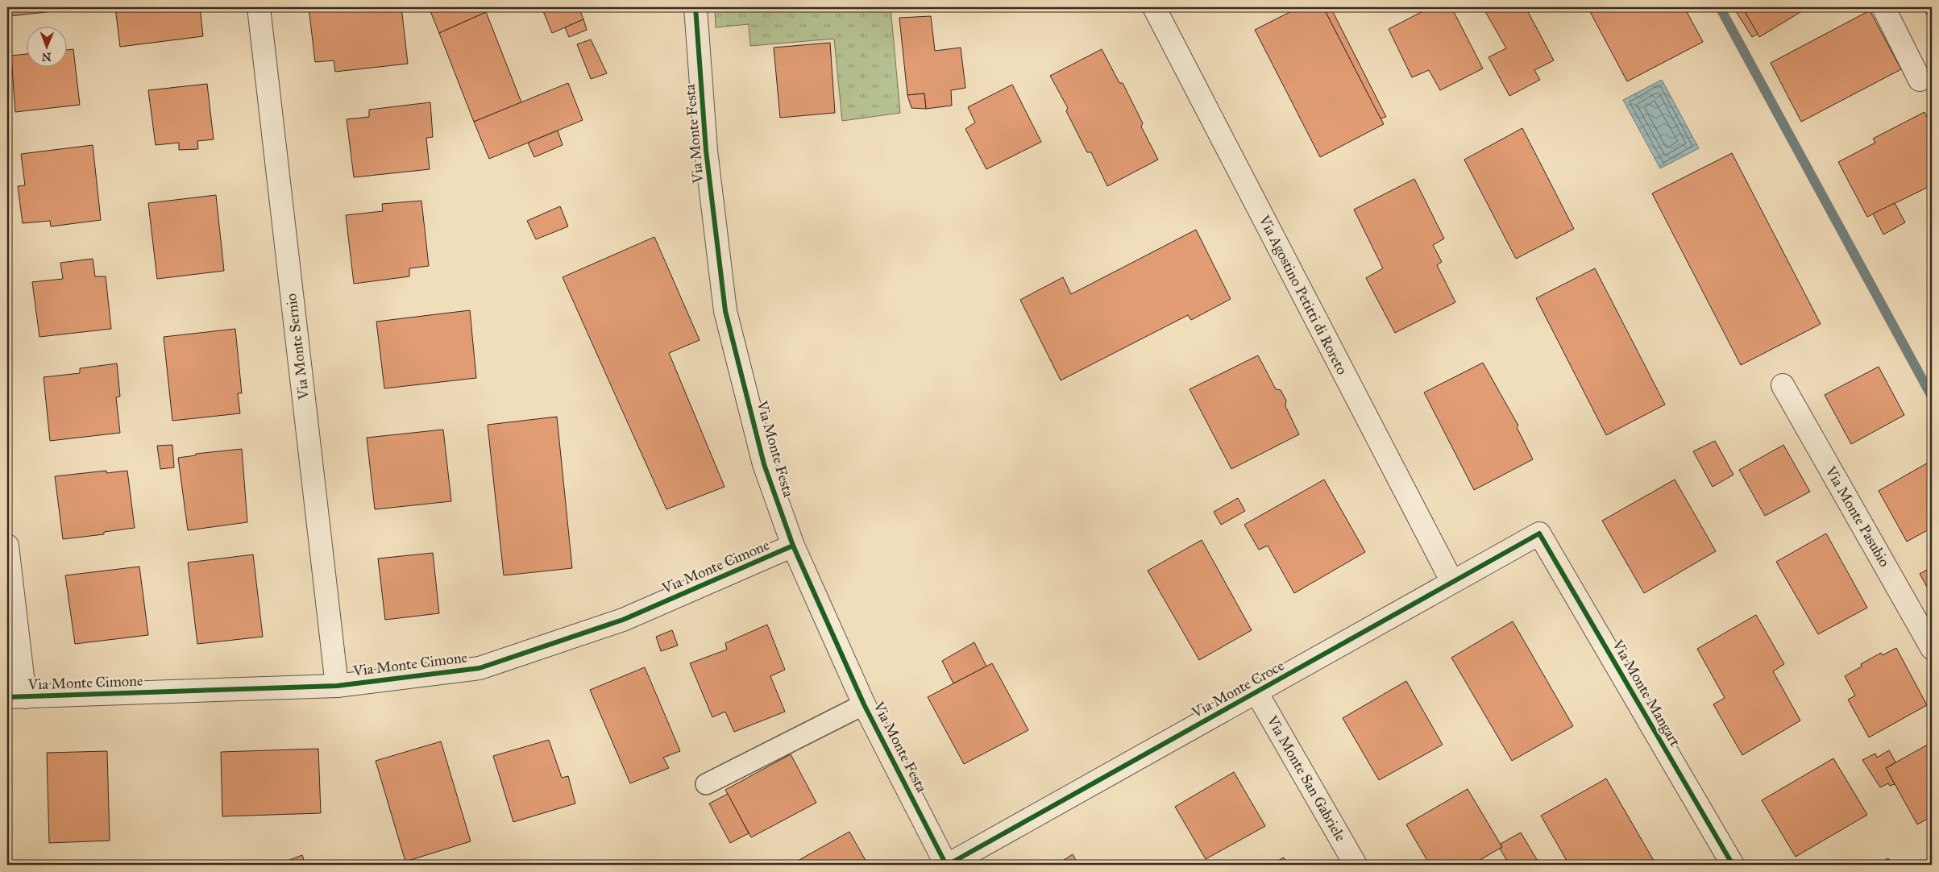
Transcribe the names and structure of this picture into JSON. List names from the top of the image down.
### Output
{
  "streets": {
    "street": [
      "Via Monte Festa",
      "Via Agostino Petitti di Roreto",
      "Via Monte Sernio",
      "Via Monte Pasubio",
      "Via Monte Cimone",
      "Via Monte Croce",
      "Via Monte Mangart",
      "Via Monte San Gabriele"
    ]
  },
  "crossings": [
    ["Via Monte Festa", "Via Monte Cimone"],
    ["Via Monte Festa", "Via Monte Croce"],
    ["Via Agostino Petitti di Roreto", "Via Monte Croce"],
    ["Via Monte Sernio", "Via Monte Cimone"],
    ["Via Monte Croce", "Via Monte Mangart"],
    ["Via Monte Croce", "Via Monte San Gabriele"]
  ],
  "north": "bottom"
}
